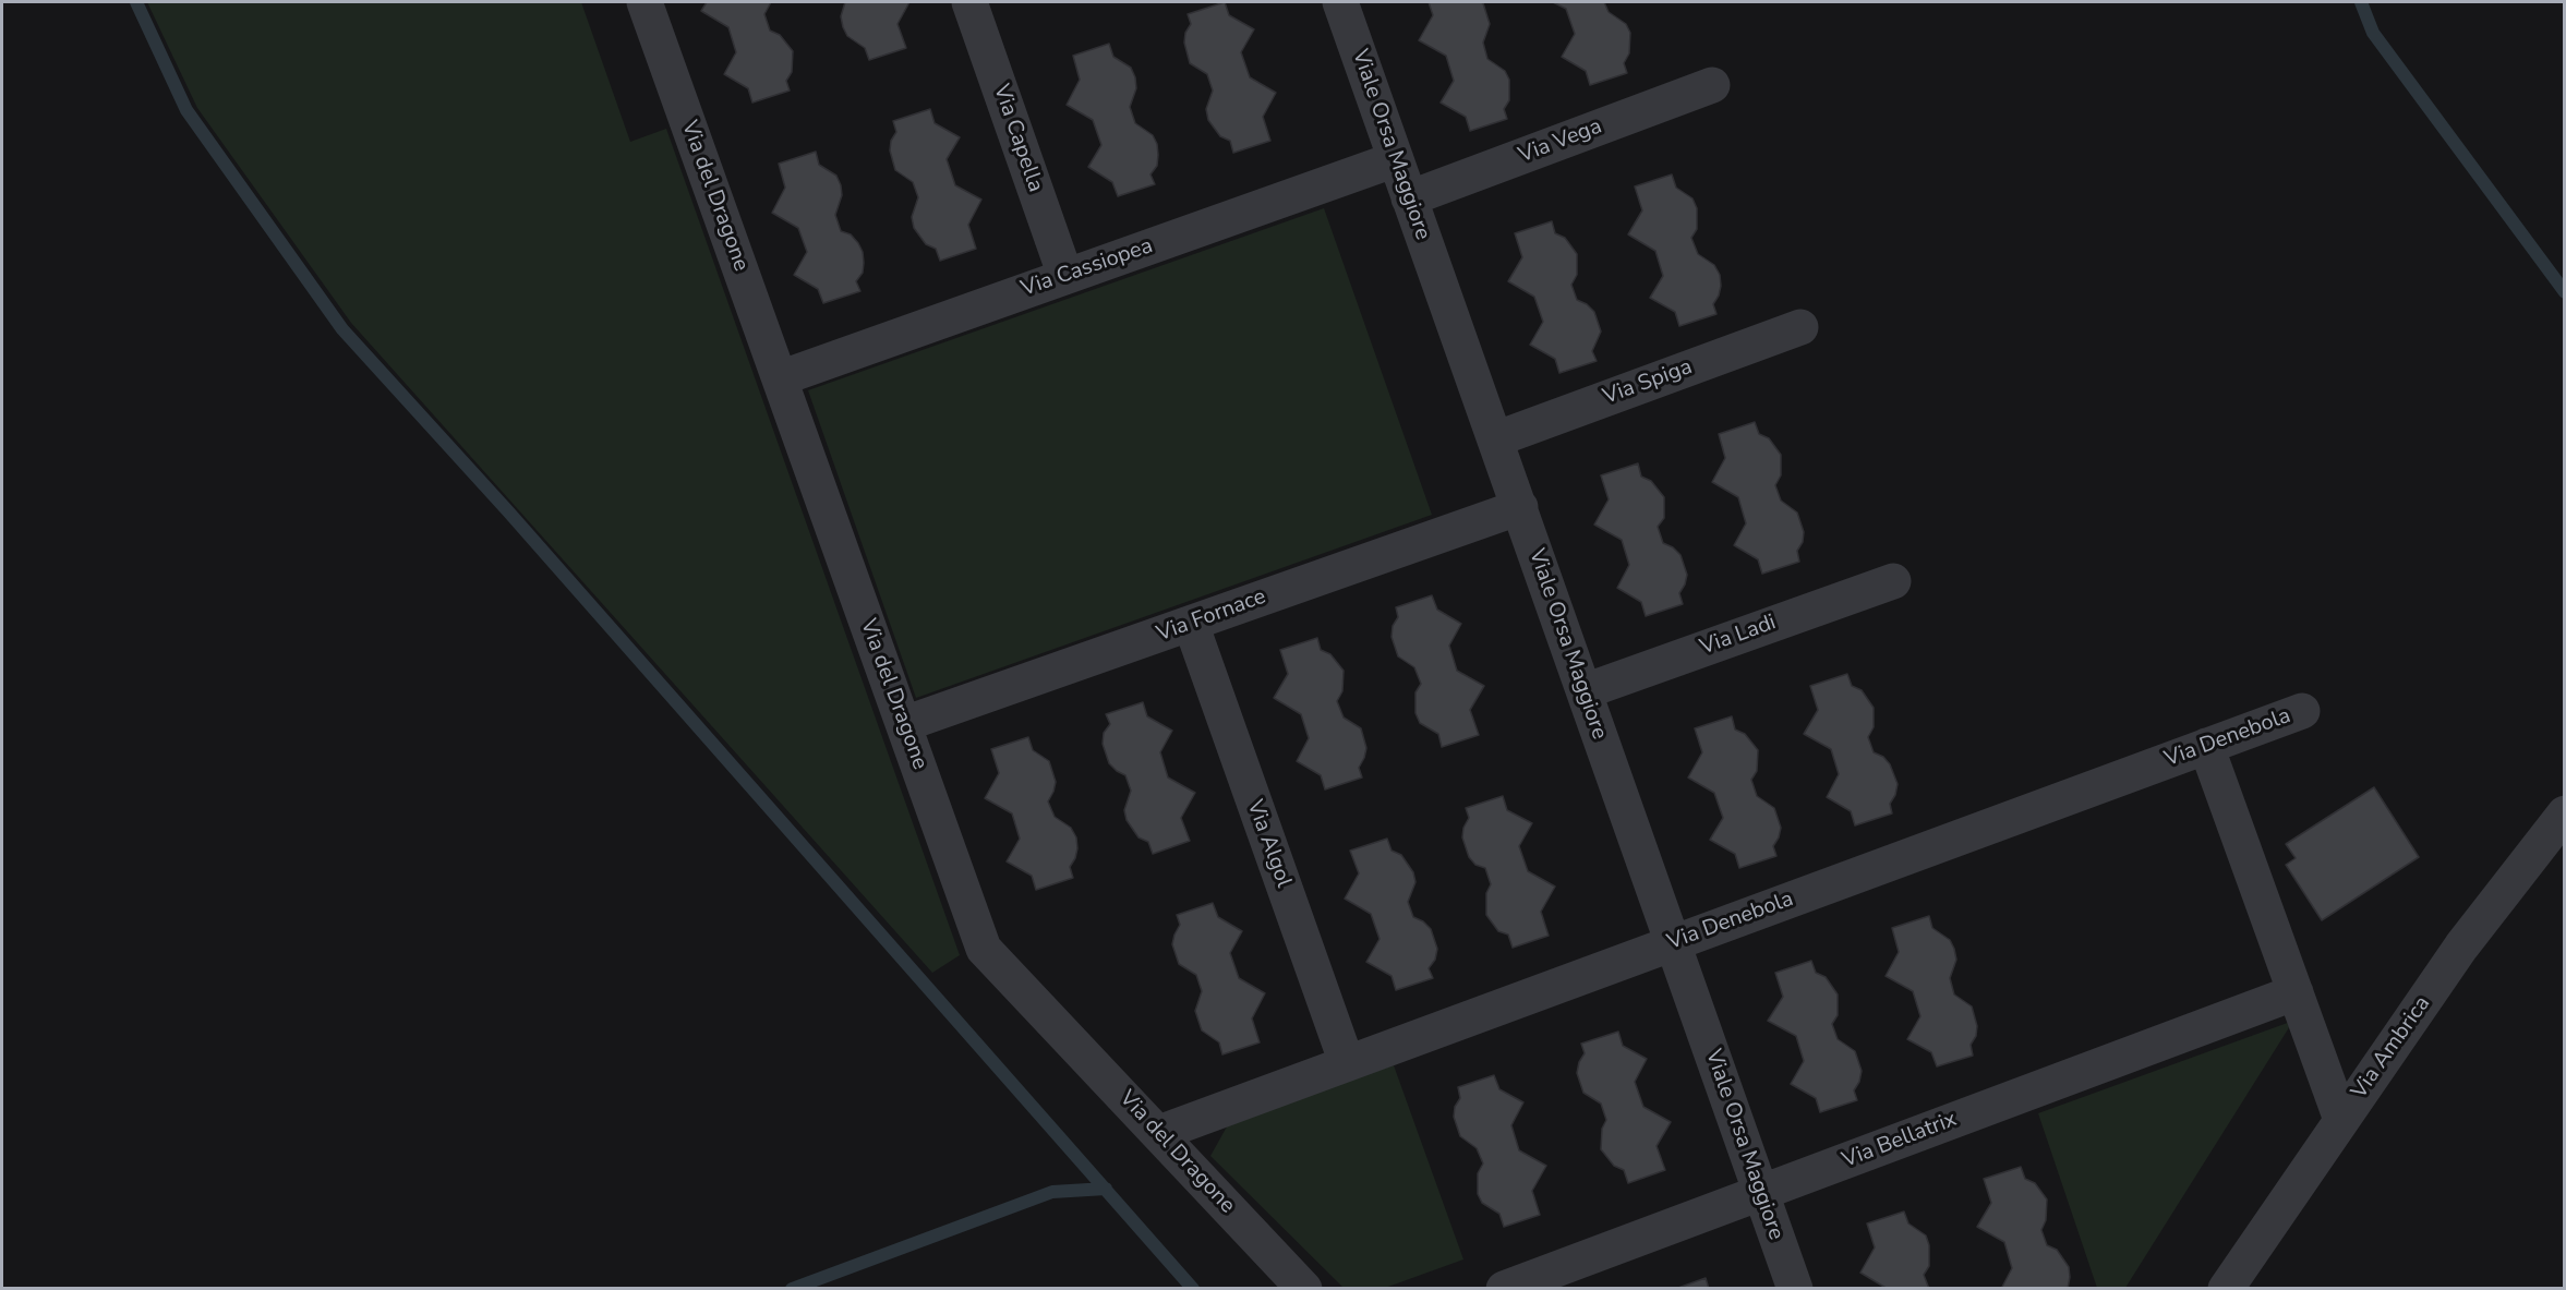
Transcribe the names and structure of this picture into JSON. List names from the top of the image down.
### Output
{
  "streets": {
    "street": [
      "Via Capella",
      "Via Vega",
      "Viale Orsa Maggiore",
      "Via del Dragone",
      "Via Cassiopea",
      "Via Spiga",
      "Via Fornace",
      "Via Ladi",
      "Via Denebola",
      "Via Algol",
      "Via Ambrica",
      "Via Bellatrix"
    ]
  },
  "crossings": [
    ["Via Capella", "Via Cassiopea"],
    ["Via Vega", "Viale Orsa Maggiore"],
    ["Viale Orsa Maggiore", "Via Cassiopea"],
    ["Viale Orsa Maggiore", "Via Spiga"],
    ["Viale Orsa Maggiore", "Via Fornace"],
    ["Viale Orsa Maggiore", "Via Ladi"],
    ["Viale Orsa Maggiore", "Via Denebola"],
    ["Viale Orsa Maggiore", "Via Bellatrix"],
    ["Via del Dragone", "Via Cassiopea"],
    ["Via del Dragone", "Via Fornace"],
    ["Via del Dragone", "Via Denebola"],
    ["Via Fornace", "Via Algol"],
    ["Via Denebola", "Via Algol"]
  ]
}
